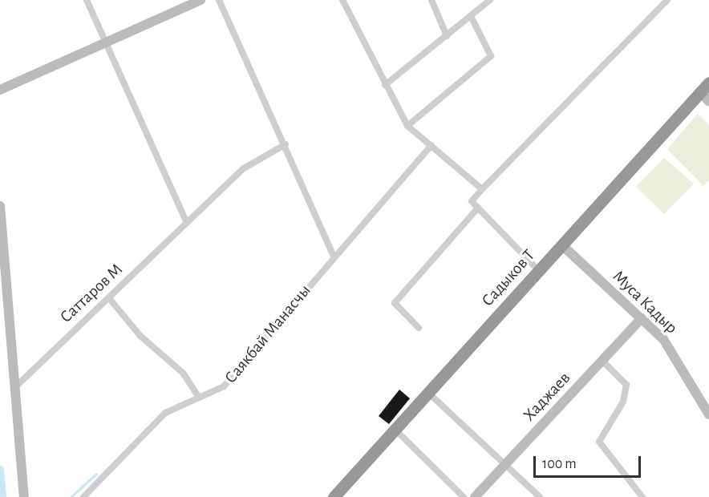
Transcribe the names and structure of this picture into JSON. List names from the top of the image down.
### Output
{
  "streets": {
    "highway": ["Садыков Т"],
    "street": [
      "Саттаров М",
      "Муса Кадыр",
      "Саякбай Манасчы",
      "Хаджаев"
    ]
  },
  "crossings": [
    ["Садыков Т", "Муса Кадыр"],
    ["Муса Кадыр", "Хаджаев"]
  ],
  "scale_bar": "100 m"
}
